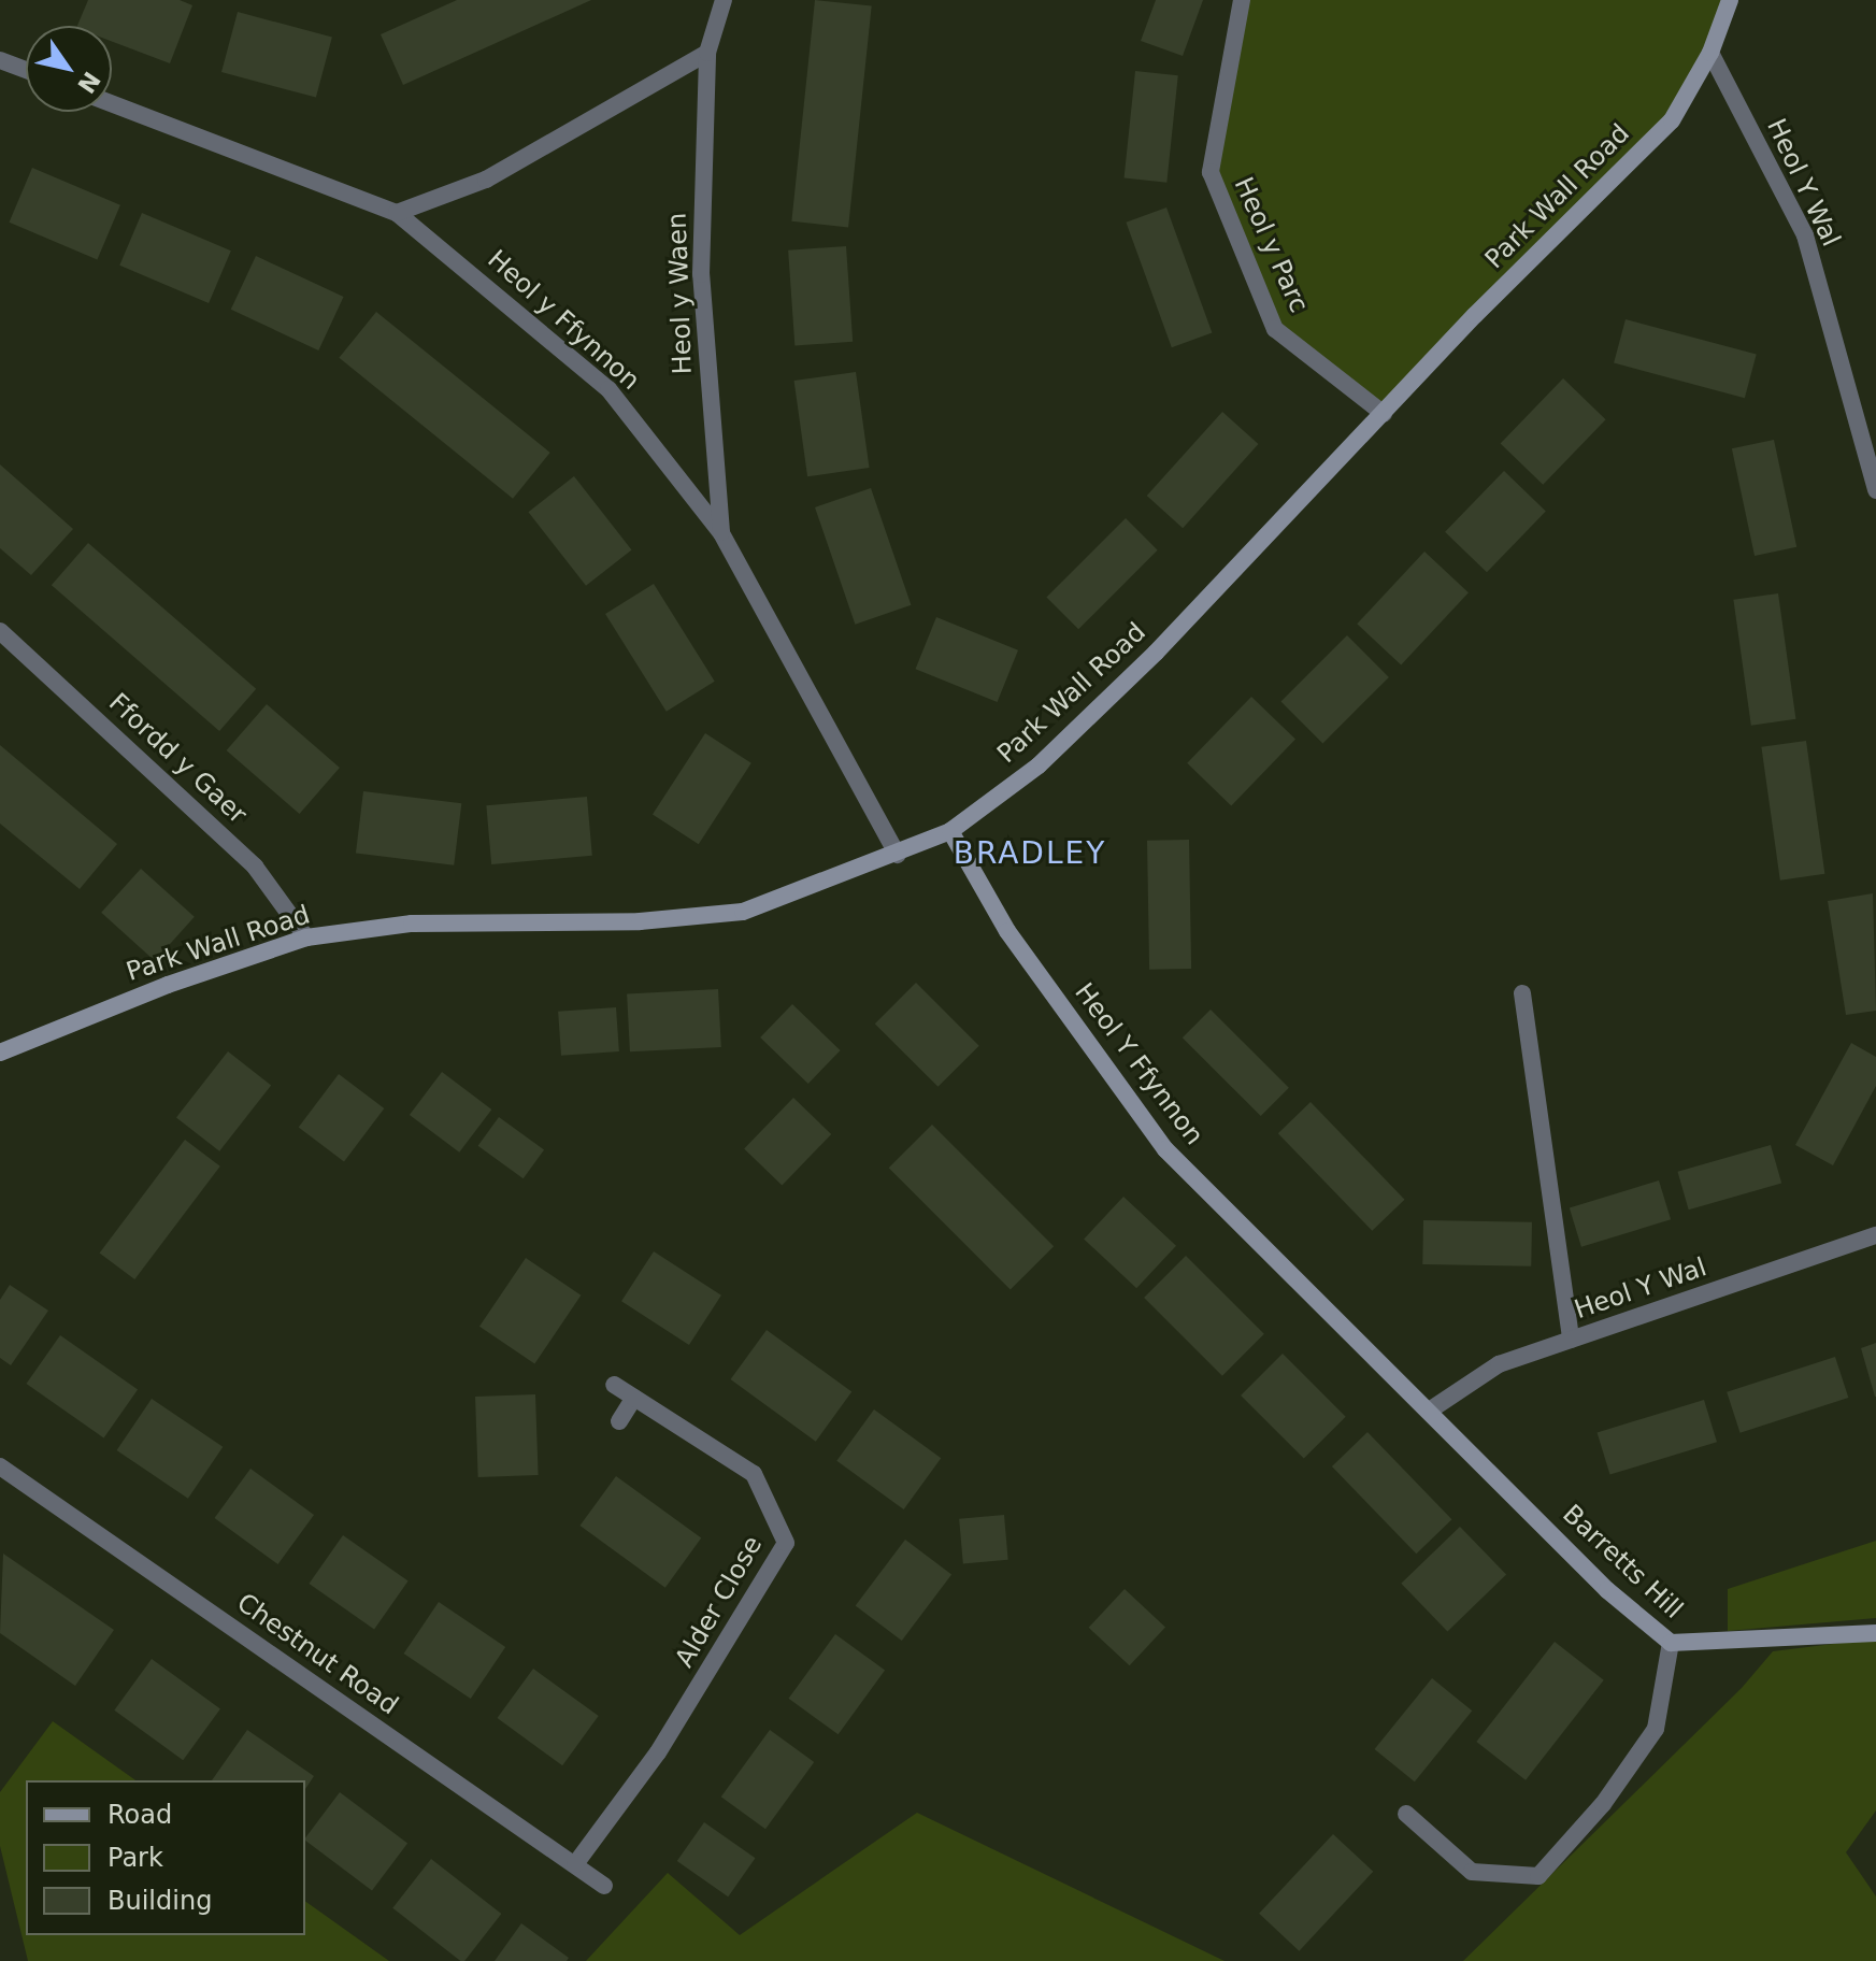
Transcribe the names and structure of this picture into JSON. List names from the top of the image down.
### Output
{
  "streets": {
    "street": [
      "Heol Y Wal",
      "Park Wall Road",
      "Heol y Parc",
      "Heol y Waen",
      "Heol y Ffynnon",
      "Ffordd y Gaer",
      "Heol Y Ffynnon",
      "Barretts Hill",
      "Alder Close",
      "Chestnut Road"
    ]
  },
  "crossings": [
    ["Heol Y Wal", "Park Wall Road"],
    ["Heol Y Wal", "Heol Y Ffynnon"],
    ["Heol Y Wal", "Barretts Hill"],
    ["Park Wall Road", "Heol y Parc"],
    ["Park Wall Road", "Heol y Ffynnon"],
    ["Park Wall Road", "Ffordd y Gaer"],
    ["Park Wall Road", "Heol Y Ffynnon"],
    ["Heol y Waen", "Heol y Ffynnon"],
    ["Heol Y Ffynnon", "Barretts Hill"],
    ["Alder Close", "Chestnut Road"]
  ],
  "districts": ["BRADLEY"],
  "legend": ["Road", "Park", "Building"],
  "north": "bottom right"
}
